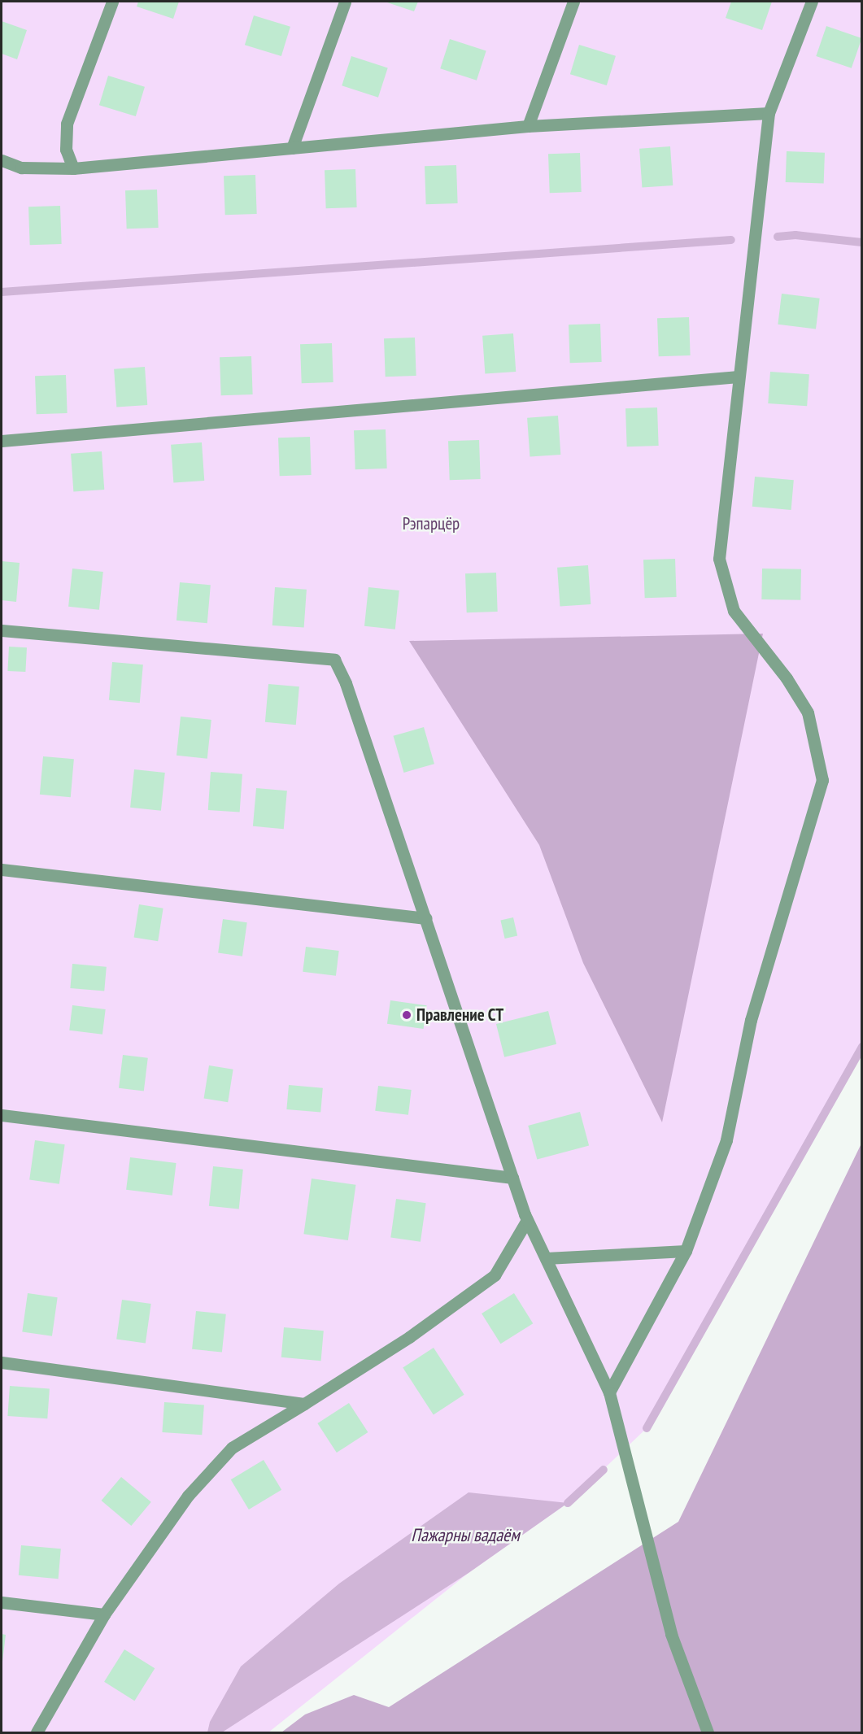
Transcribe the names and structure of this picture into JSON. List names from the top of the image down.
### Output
{
  "water": ["Пажарны вадаём"],
  "parks": ["Рэпарцёр"],
  "places": ["Правление СТ"]
}
